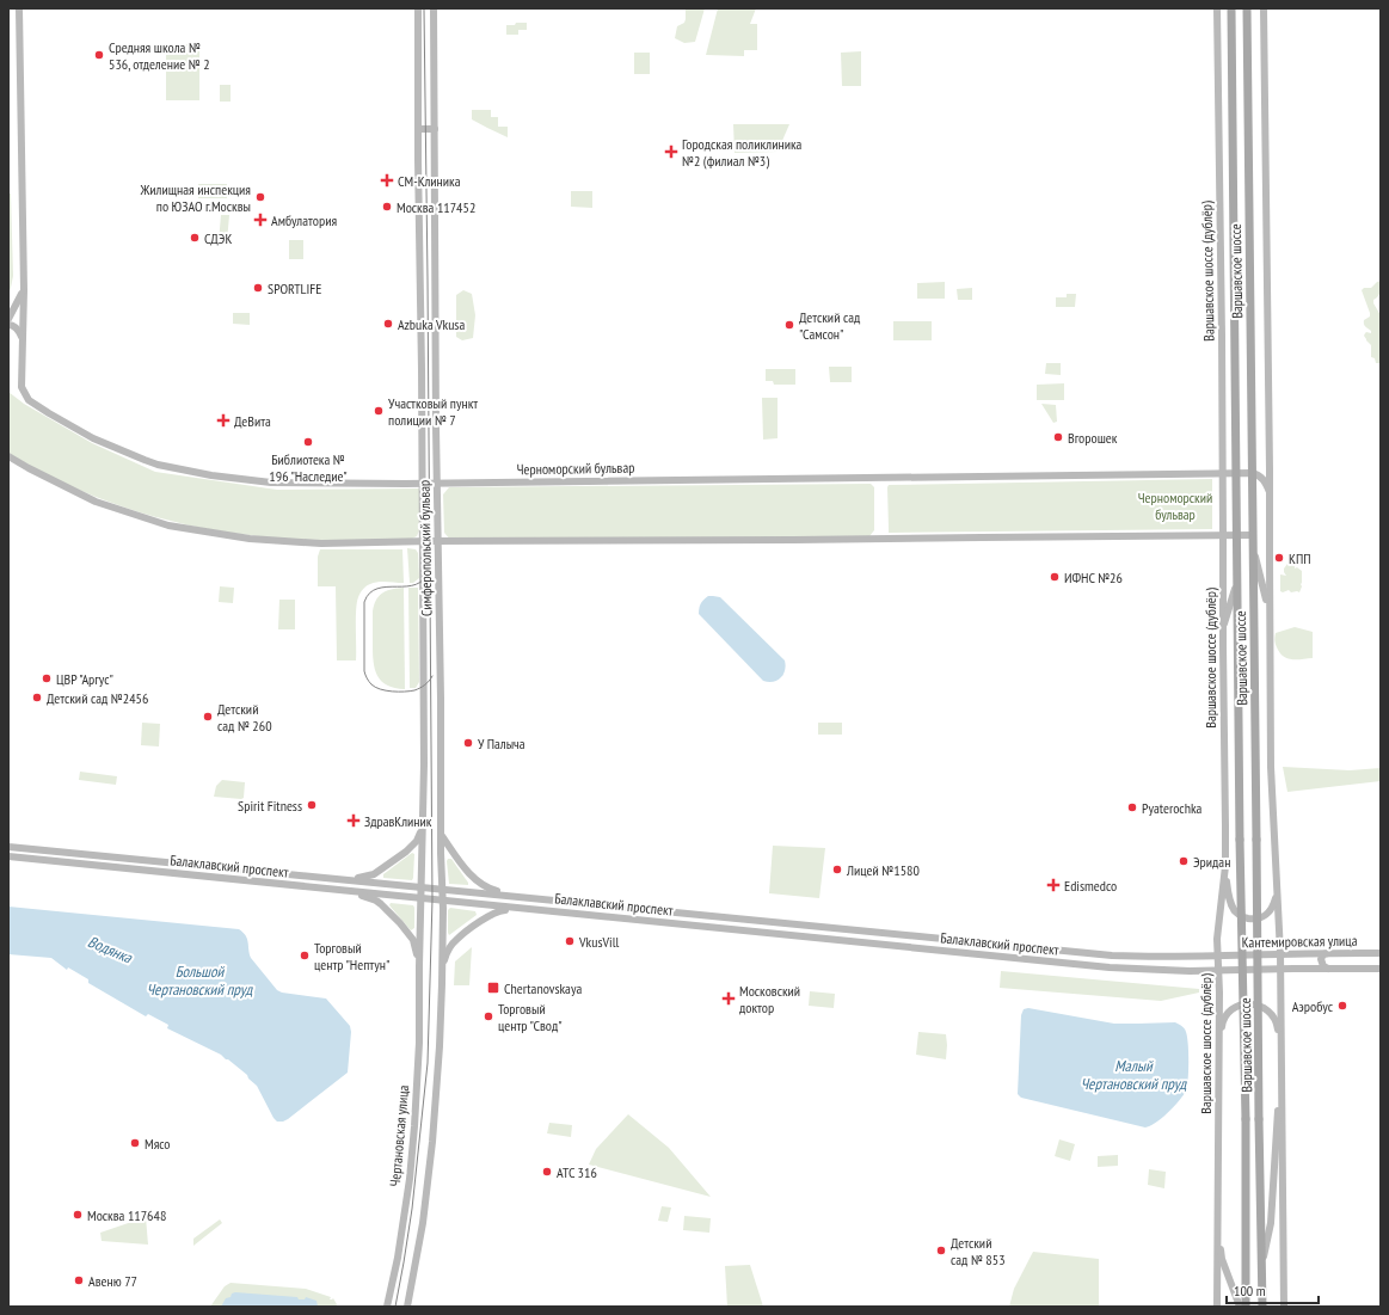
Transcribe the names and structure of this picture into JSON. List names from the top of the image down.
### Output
{
  "streets": {
    "main road": [
      "Варшавское шоссе (дублёр)",
      "Варшавское шоссе",
      "Черноморский бульвар",
      "Симферопольский бульвар",
      "Балаклавский проспект",
      "Кантемировская улица",
      "Чертановская улица"
    ]
  },
  "crossings": [
    ["Варшавское шоссе (дублёр)", "Черноморский бульвар"],
    ["Варшавское шоссе (дублёр)", "Балаклавский проспект"],
    ["Варшавское шоссе (дублёр)", "Кантемировская улица"],
    ["Варшавское шоссе", "Черноморский бульвар"],
    ["Черноморский бульвар", "Симферопольский бульвар"],
    ["Симферопольский бульвар", "Балаклавский проспект"],
    ["Симферопольский бульвар", "Чертановская улица"],
    ["Балаклавский проспект", "Кантемировская улица"]
  ],
  "water": ["Водянка", "Большой Чертановский пруд", "Малый Чертановский пруд"],
  "parks": ["Черноморский бульвар"],
  "places": {
    "other": [
      "Средняя школа № 536, отделение № 2",
      "Жилищная инспекция по ЮЗАО г.Москвы",
      "Москва 117452",
      "СДЭК",
      "SPORTLIFE",
      "Azbuka Vkusa",
      "Детский сад \"Самсон\"",
      "Участковый пункт полиции № 7",
      "Вгорошек",
      "Библиотека № 196 \"Наследие\"",
      "КПП",
      "ИФНС №26",
      "ЦВР \"Аргус\"",
      "Детский сад №2456",
      "Детский сад № 260",
      "У Палыча",
      "Spirit Fitness",
      "Pyaterochka",
      "Эридан",
      "Лицей №1580",
      "VkusVill",
      "Торговый центр \"Нептун\"",
      "Аэробус",
      "Торговый центр \"Свод\"",
      "Мясо",
      "АТС 316",
      "Москва 117648",
      "Детский сад № 853",
      "Авеню 77"
    ],
    "health": [
      "Городская поликлиника №2 (филиал №3)",
      "СМ-Клиника",
      "Амбулатория",
      "ДеВита",
      "ЗдравКлиник",
      "Edismedco",
      "Московский доктор"
    ],
    "transit": ["Chertanovskaya"]
  },
  "scale_bar": "100 m"
}
